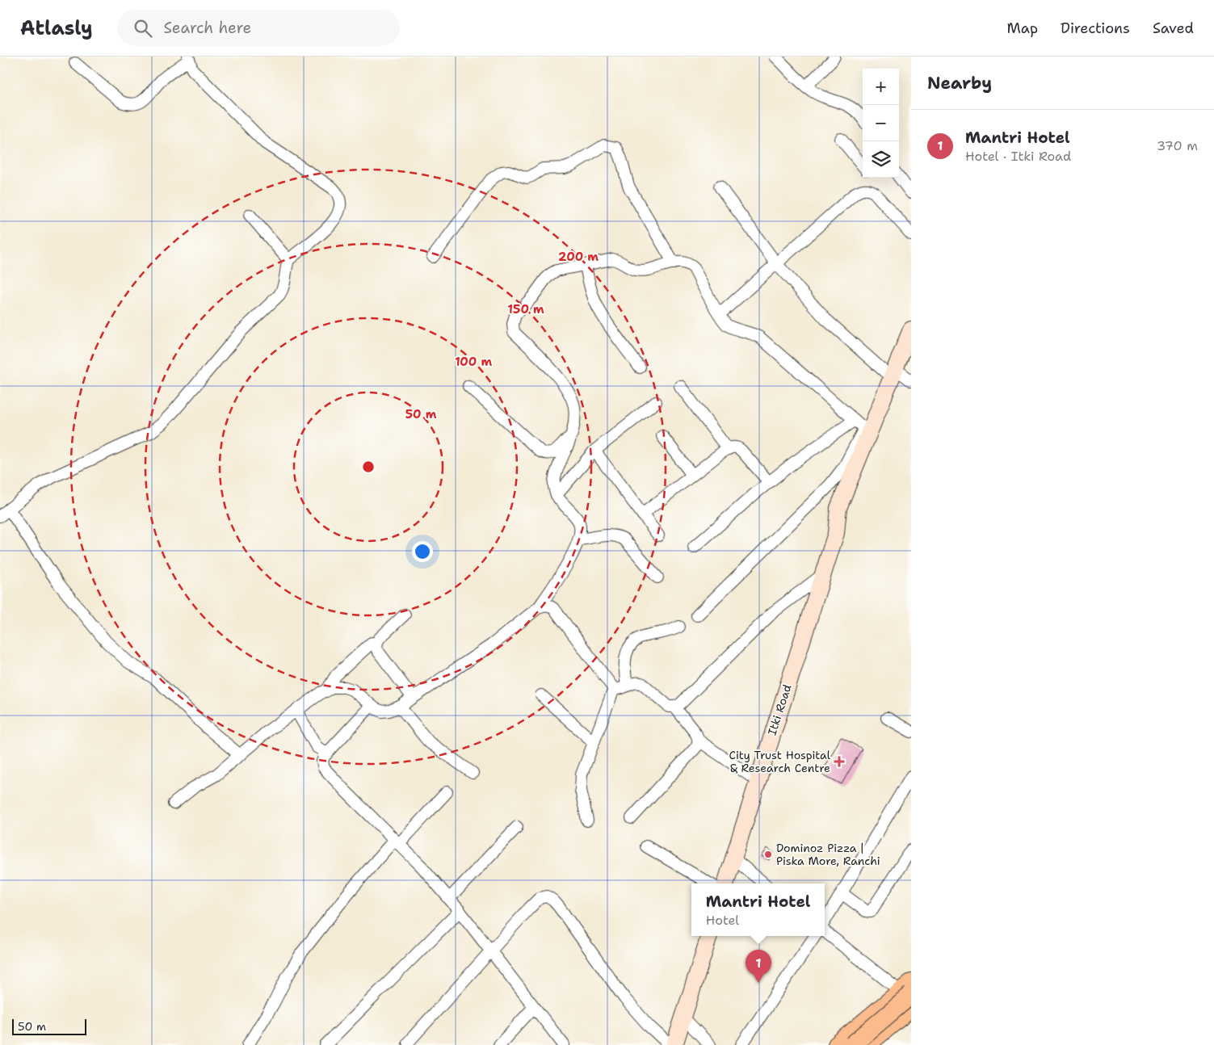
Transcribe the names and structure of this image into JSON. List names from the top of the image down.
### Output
{
  "streets": {
    "street": ["Itki Road"]
  },
  "places": {
    "health": ["City Trust Hospital & Research Centre"],
    "other": ["Dominoz Pizza | Piska More, Ranchi"]
  },
  "scale_bar": "50 m",
  "page": {
    "header": "Atlasly",
    "search": "Search here",
    "nav": ["Map", "Directions", "Saved"],
    "heading": "Nearby",
    "map_buttons": ["+", "−"],
    "list": [
      {
        "mark": "1",
        "name": "Mantri Hotel",
        "note": "Hotel · Itki Road",
        "value": "370 m"
      }
    ],
    "popup": ["Mantri Hotel", "Hotel"],
    "pins": "1",
    "scale": "50 m"
  },
  "rings": [
    "200 m",
    "150 m",
    "100 m",
    "50 m"
  ]
}
